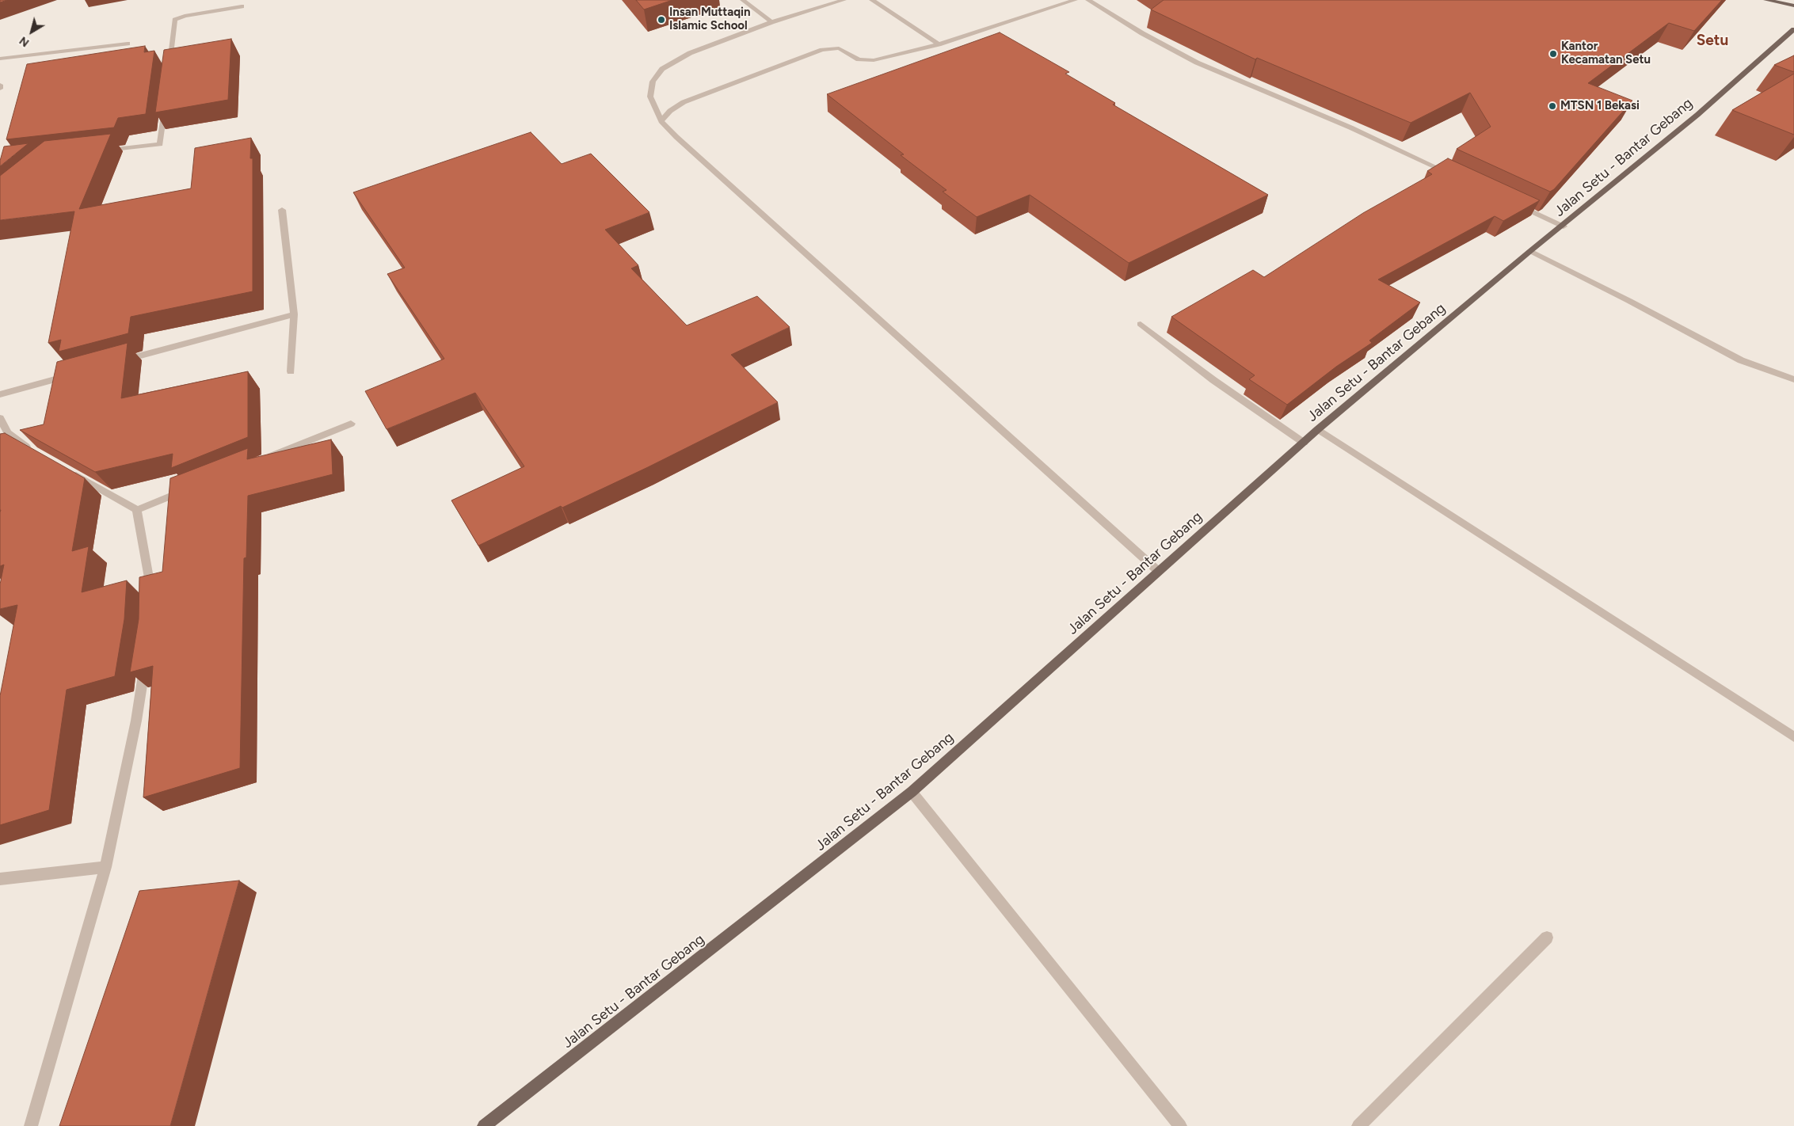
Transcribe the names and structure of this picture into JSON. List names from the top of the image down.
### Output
{
  "streets": {
    "main road": ["Jalan Setu - Bantar Gebang"]
  },
  "districts": ["Setu"],
  "places": ["Insan Muttaqin Islamic School", "Kantor Kecamatan Setu", "MTSN 1 Bekasi"],
  "north": "bottom left"
}
